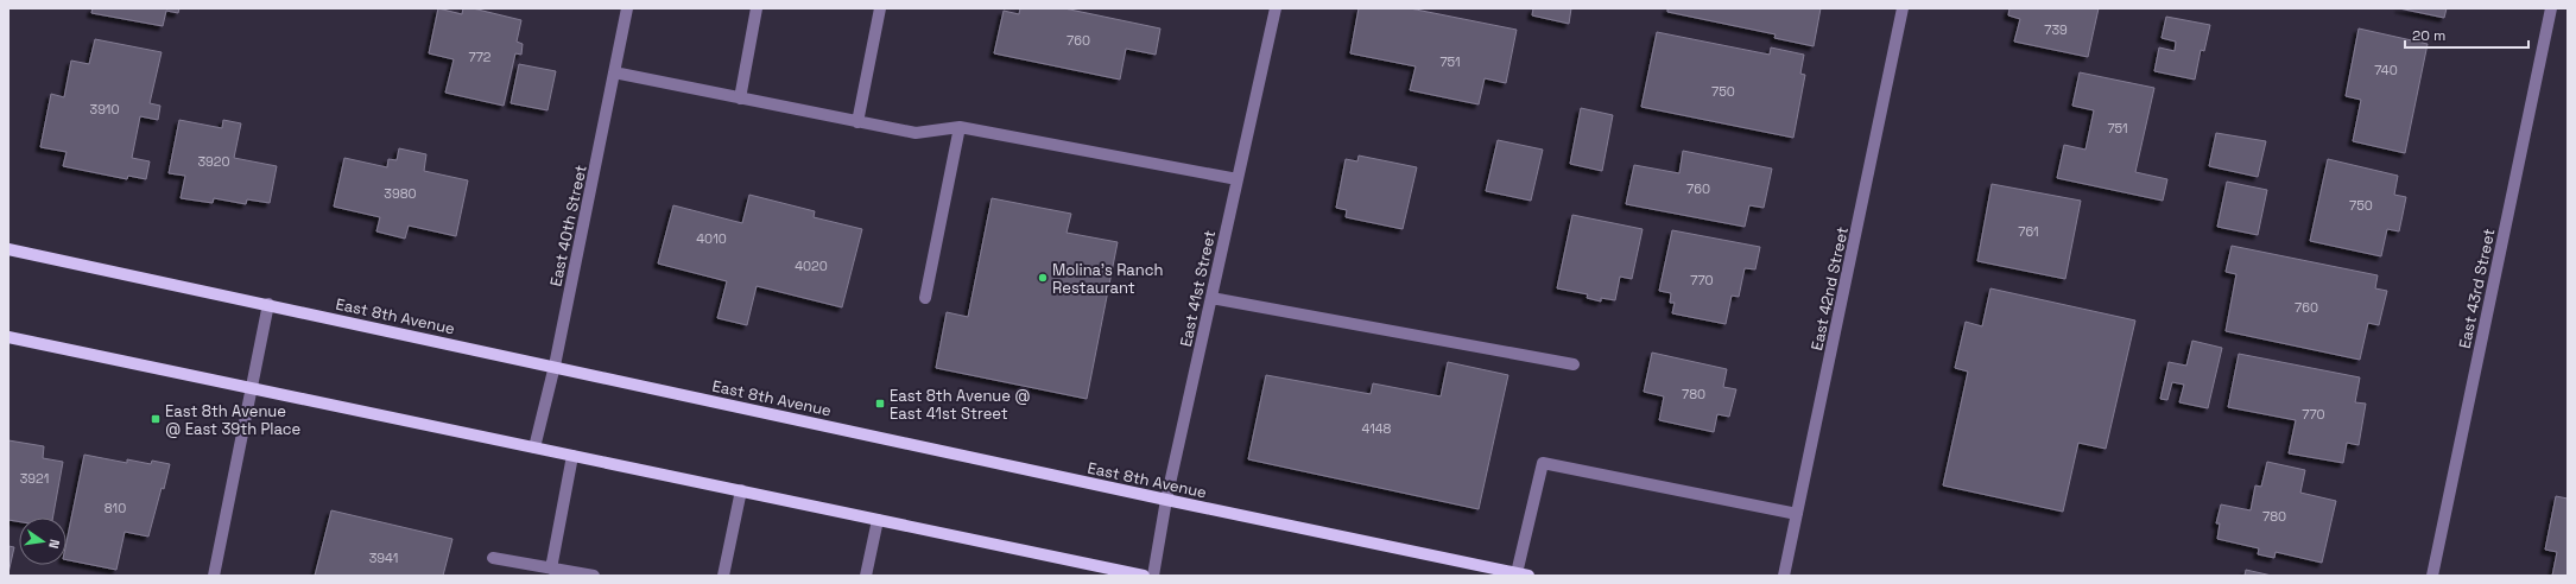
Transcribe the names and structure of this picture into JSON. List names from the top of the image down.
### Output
{
  "streets": {
    "main road": ["East 8th Avenue"],
    "street": [
      "East 40th Street",
      "East 41st Street",
      "East 42nd Street",
      "East 43rd Street"
    ]
  },
  "crossings": [
    ["East 40th Street", "East 8th Avenue"],
    ["East 41st Street", "East 8th Avenue"]
  ],
  "places": {
    "other": ["Molina's Ranch Restaurant"],
    "transit": ["East 8th Avenue @ East 41st Street", "East 8th Avenue @ East 39th Place"]
  },
  "house_numbers": [
    "739",
    "760",
    "772",
    "751",
    "740",
    "750",
    "3910",
    "751",
    "3920",
    "760",
    "3980",
    "750",
    "761",
    "4010",
    "4020",
    "770",
    "760",
    "780",
    "770",
    "4148",
    "3921",
    "810",
    "780",
    "3941"
  ],
  "scale_bar": "20 m",
  "north": "right"
}
